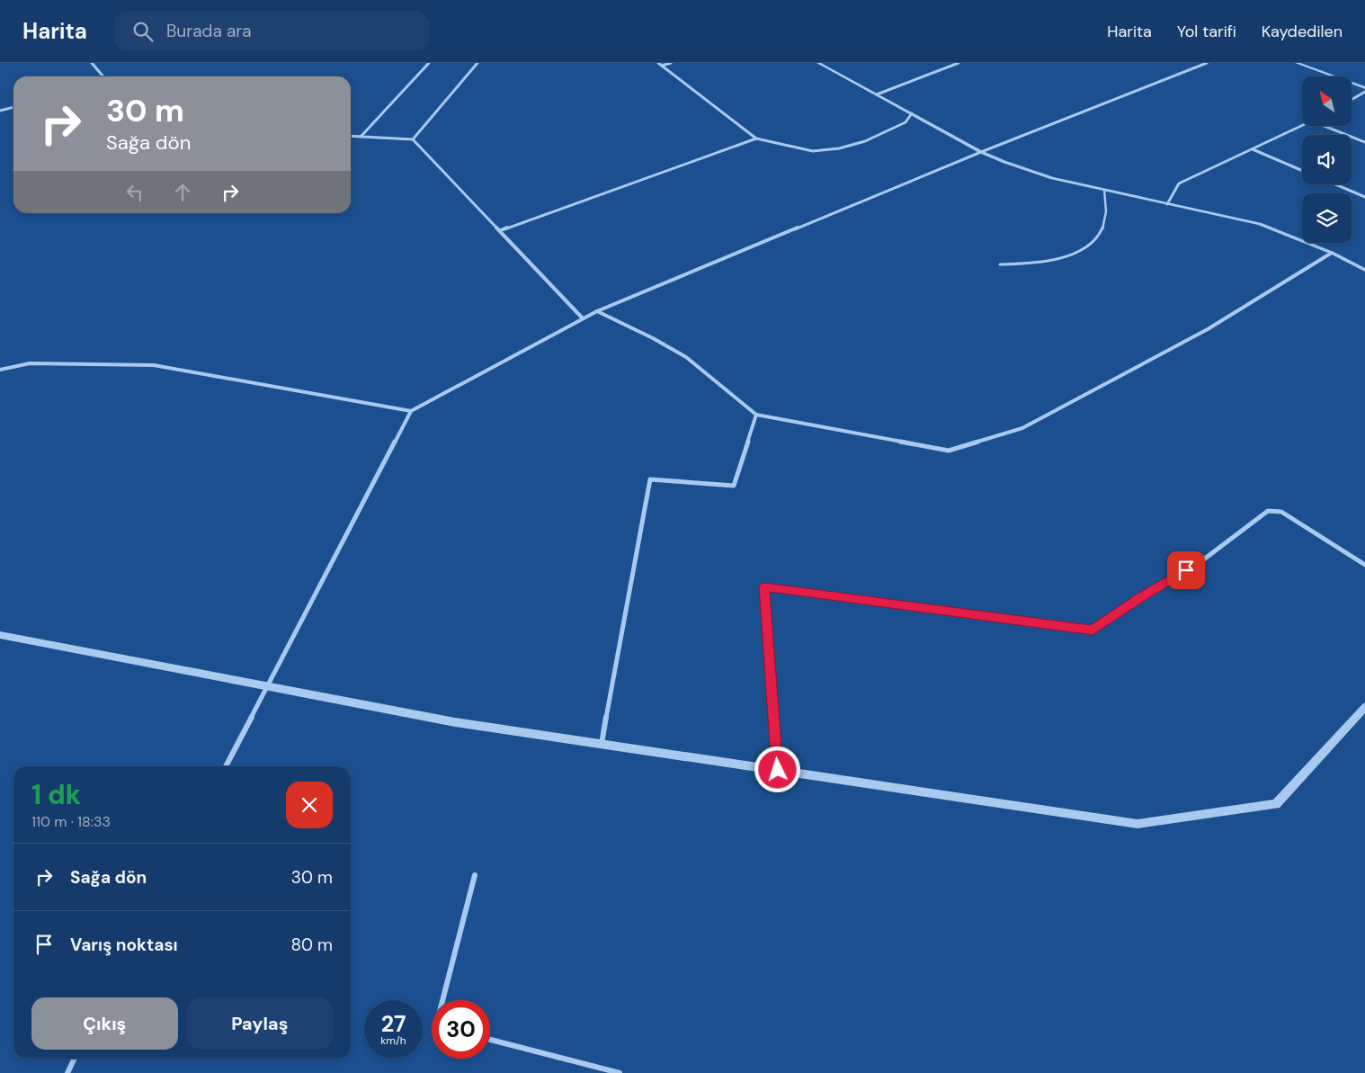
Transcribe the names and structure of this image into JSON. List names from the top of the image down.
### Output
{
  "north": "top left",
  "page": {
    "header": "Harita",
    "search": "Burada ara",
    "nav": ["Harita", "Yol tarifi", "Kaydedilen"],
    "turn": ["30 m", "Sağa dön"],
    "heading": ["1 dk", "110 m · 18:33"],
    "list": [
      {
        "name": "Sağa dön",
        "value": "30 m"
      },
      {
        "name": "Varış noktası",
        "value": "80 m"
      }
    ],
    "buttons": ["Çıkış", "Paylaş"],
    "speed": "27 km/h",
    "limit": "30"
  }
}
